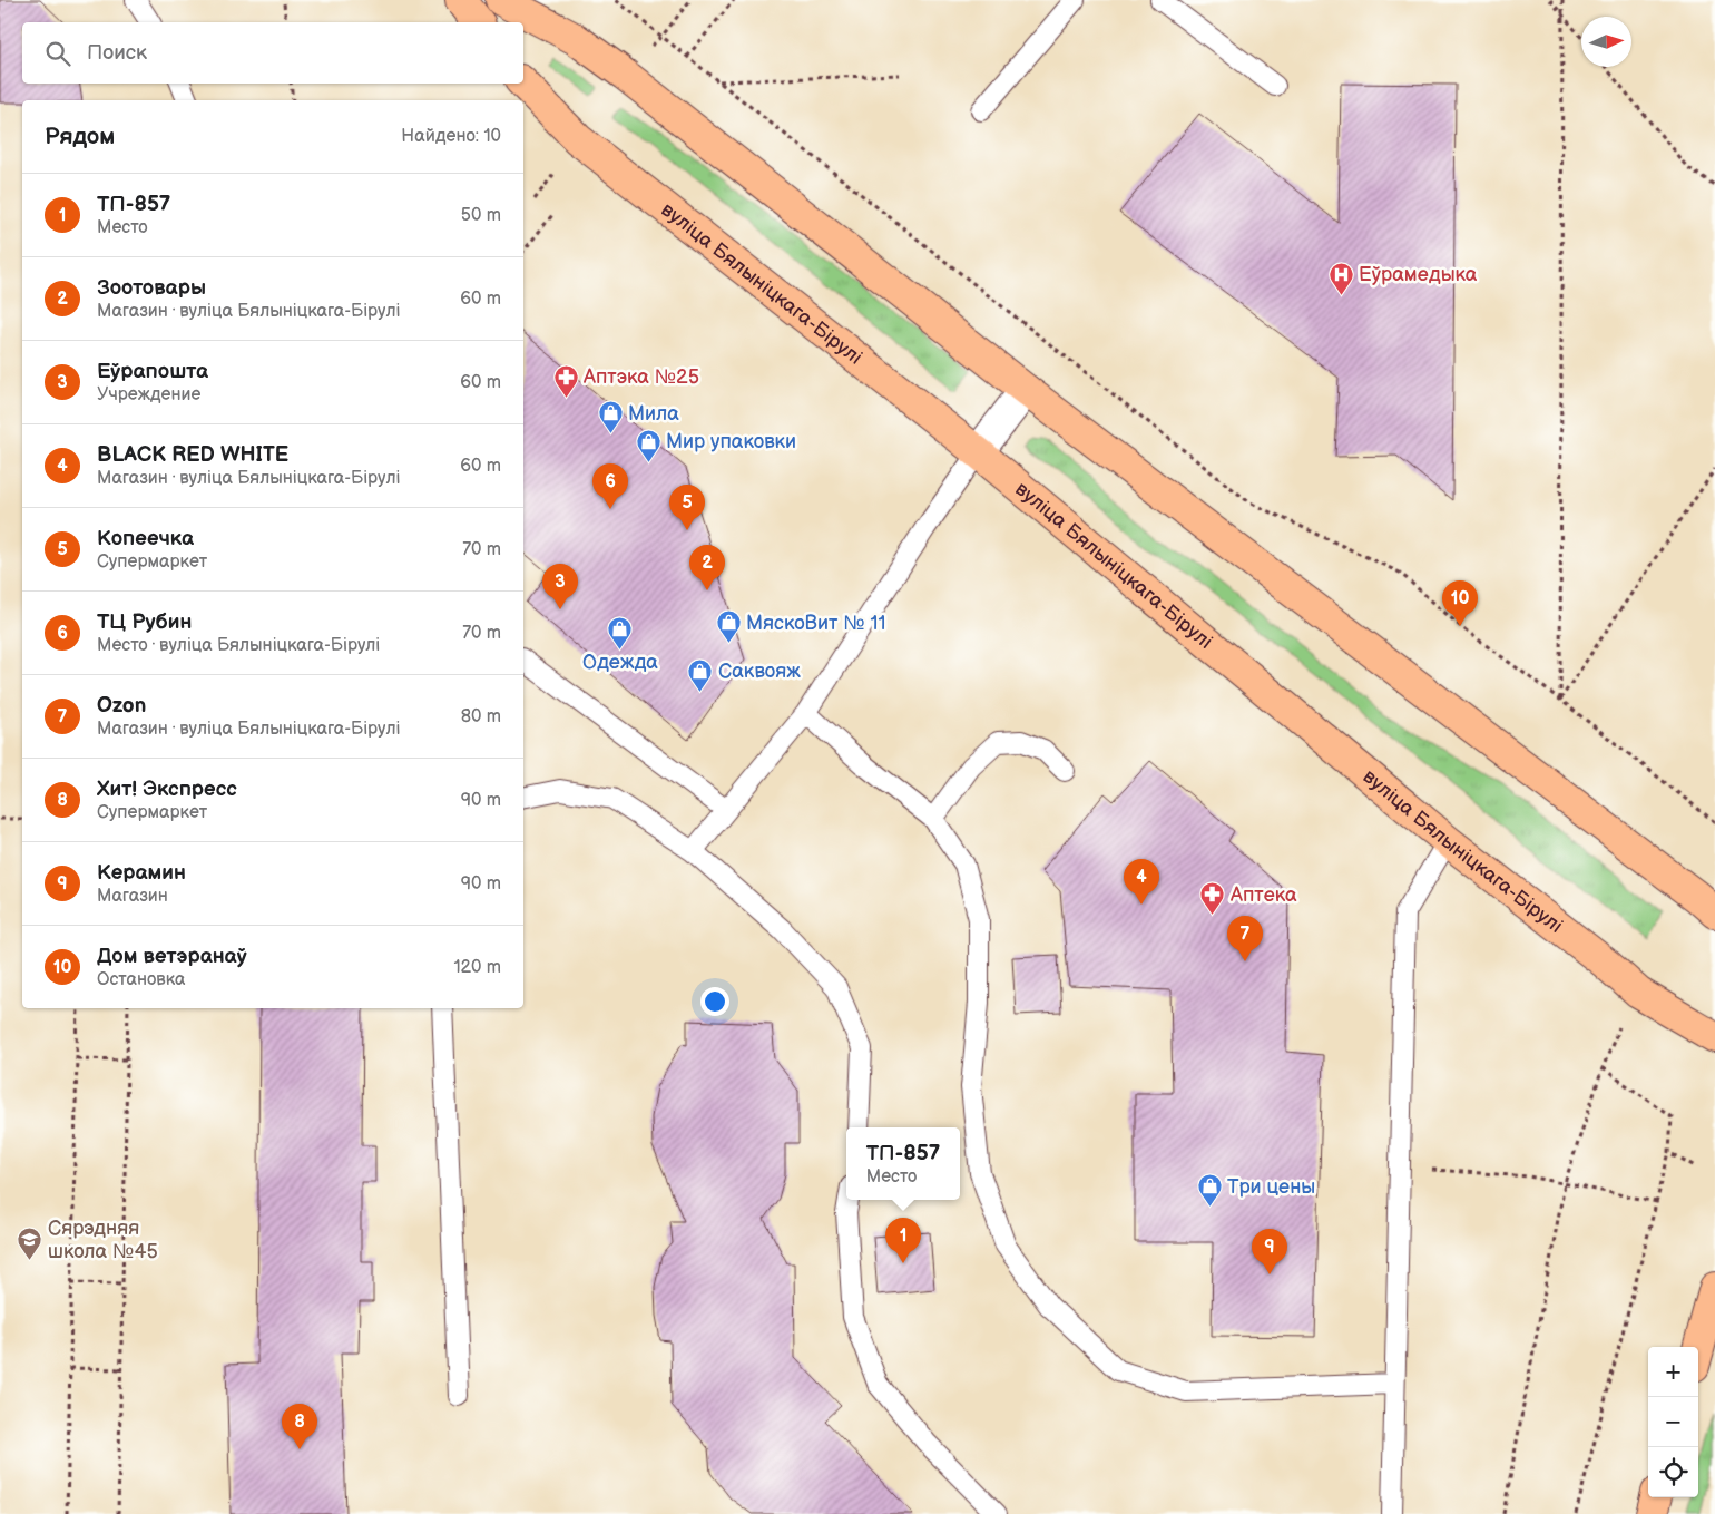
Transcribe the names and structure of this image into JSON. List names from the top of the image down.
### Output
{
  "streets": {
    "main road": ["вуліца Бялыніцкага-Бірулі"]
  },
  "places": {
    "hospital": ["Еўрамедыка"],
    "pharmacy": ["Аптэка №25", "Аптека"],
    "shop": [
      "Мила",
      "Мир упаковки",
      "МяскоВит № 11",
      "Одежда",
      "Саквояж",
      "Три цены"
    ],
    "school or university": ["Сярэдняя школа №45"]
  },
  "north": "right",
  "page": {
    "search": "Поиск",
    "heading": ["Рядом", "Найдено: 10"],
    "list": [
      {
        "mark": "1",
        "name": "ТП-857",
        "note": "Место",
        "value": "50 m"
      },
      {
        "mark": "2",
        "name": "Зоотовары",
        "note": "Магазин · вуліца Бялыніцкага-Бірулі",
        "value": "60 m"
      },
      {
        "mark": "3",
        "name": "Еўрапошта",
        "note": "Учреждение",
        "value": "60 m"
      },
      {
        "mark": "4",
        "name": "BLACK RED WHITE",
        "note": "Магазин · вуліца Бялыніцкага-Бірулі",
        "value": "60 m"
      },
      {
        "mark": "5",
        "name": "Копеечка",
        "note": "Супермаркет",
        "value": "70 m"
      },
      {
        "mark": "6",
        "name": "ТЦ Рубин",
        "note": "Место · вуліца Бялыніцкага-Бірулі",
        "value": "70 m"
      },
      {
        "mark": "7",
        "name": "Ozon",
        "note": "Магазин · вуліца Бялыніцкага-Бірулі",
        "value": "80 m"
      },
      {
        "mark": "8",
        "name": "Хит! Экспресс",
        "note": "Супермаркет",
        "value": "90 m"
      },
      {
        "mark": "9",
        "name": "Керамин",
        "note": "Магазин",
        "value": "90 m"
      },
      {
        "mark": "10",
        "name": "Дом ветэранаў",
        "note": "Остановка",
        "value": "120 m"
      }
    ],
    "pins": [
      "6",
      "5",
      "2",
      "3",
      "10",
      "4",
      "7",
      "1",
      "9",
      "8"
    ],
    "popup": ["ТП-857", "Место"],
    "map_buttons": ["+", "−"]
  }
}
